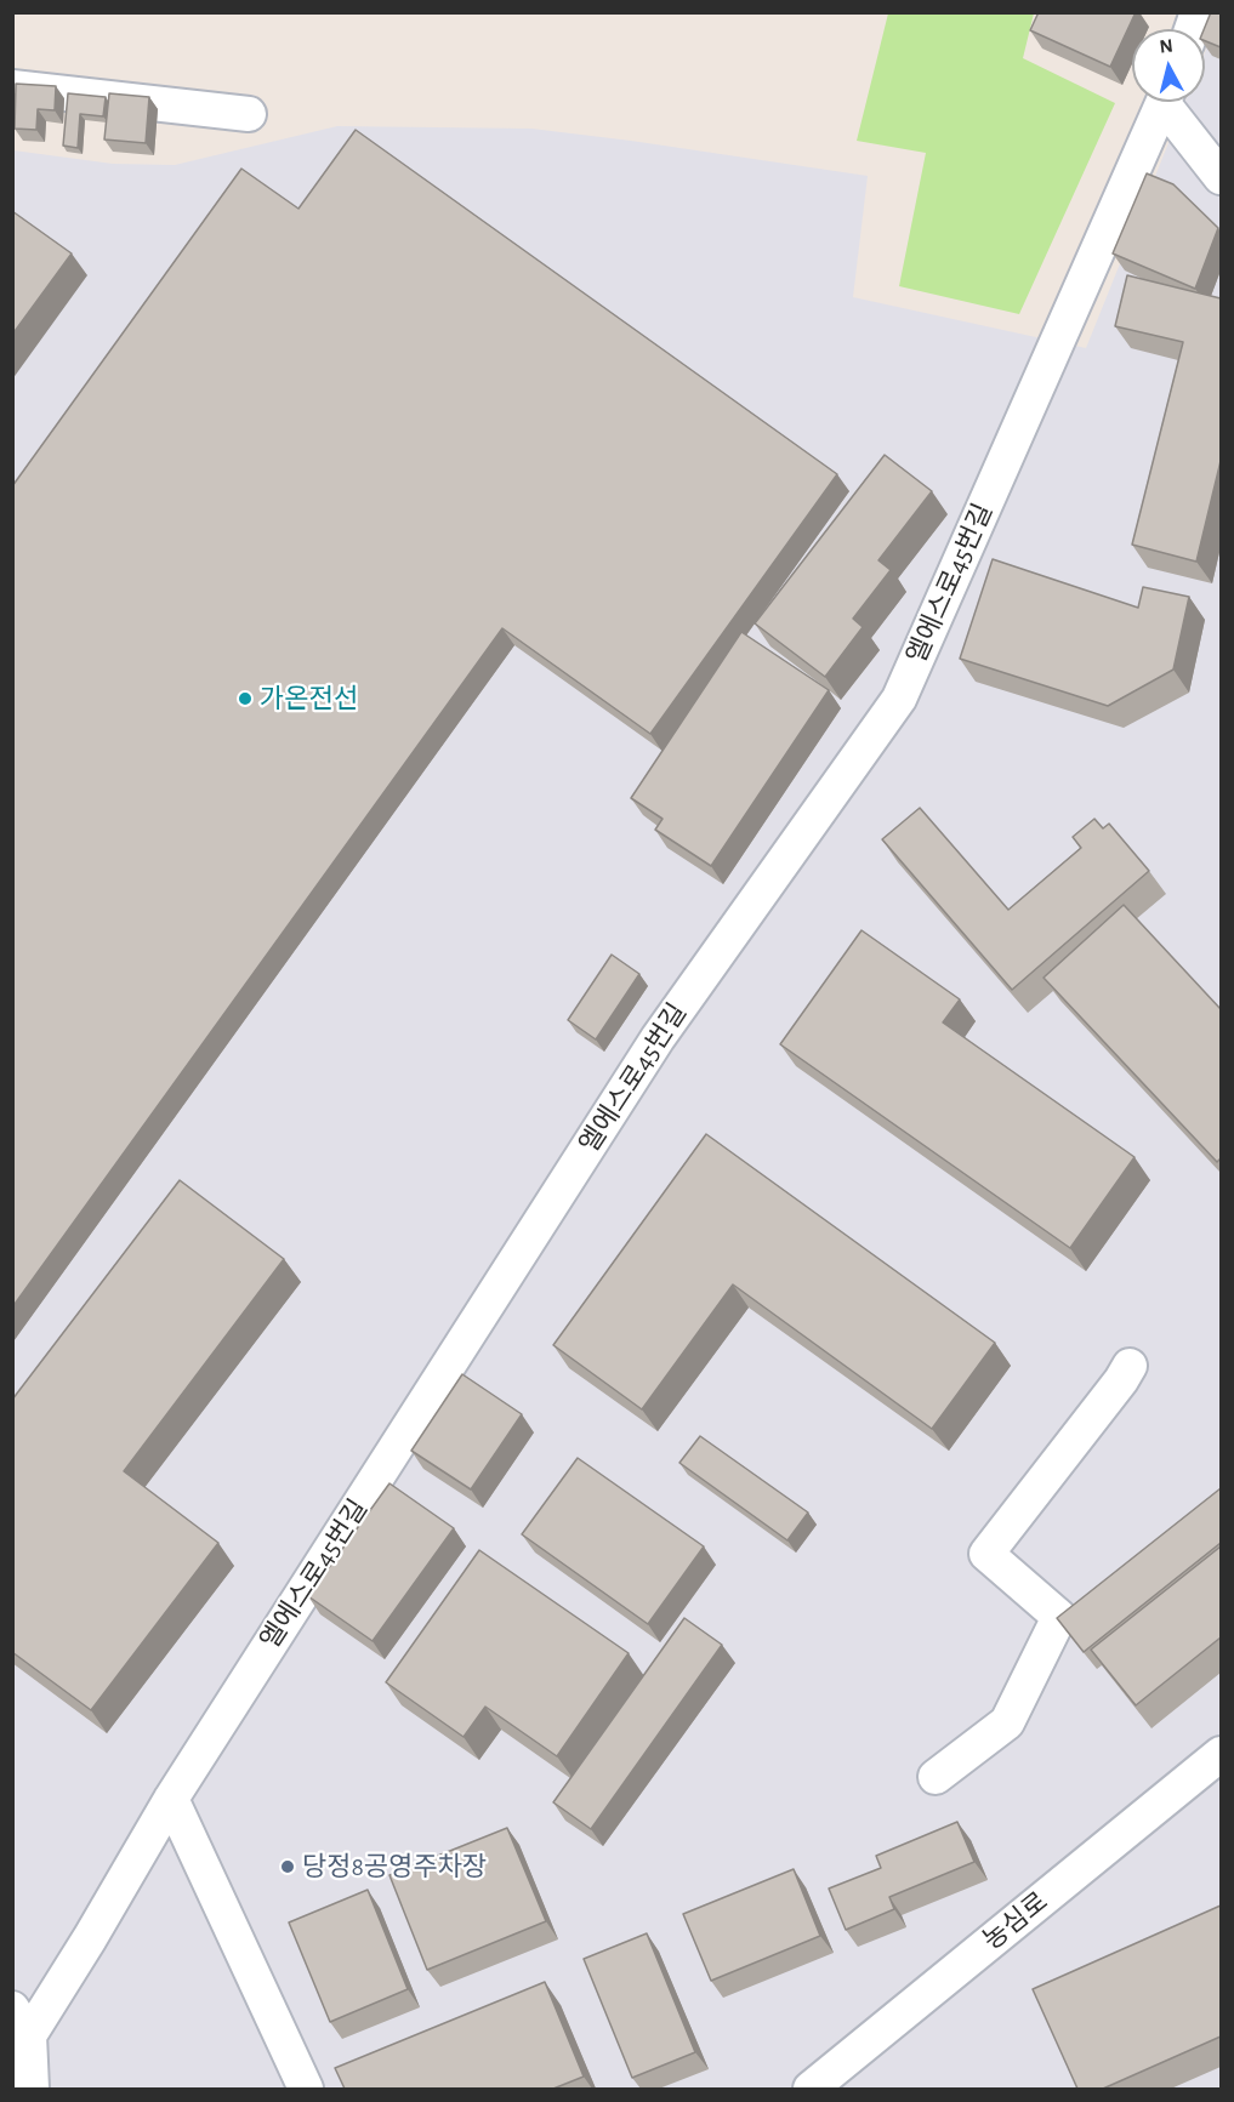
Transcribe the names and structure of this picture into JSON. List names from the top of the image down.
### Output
{
  "streets": {
    "street": ["엘에스로45번길", "농심로"]
  },
  "places": ["가온전선", "당정8공영주차장"],
  "north": "top"
}
